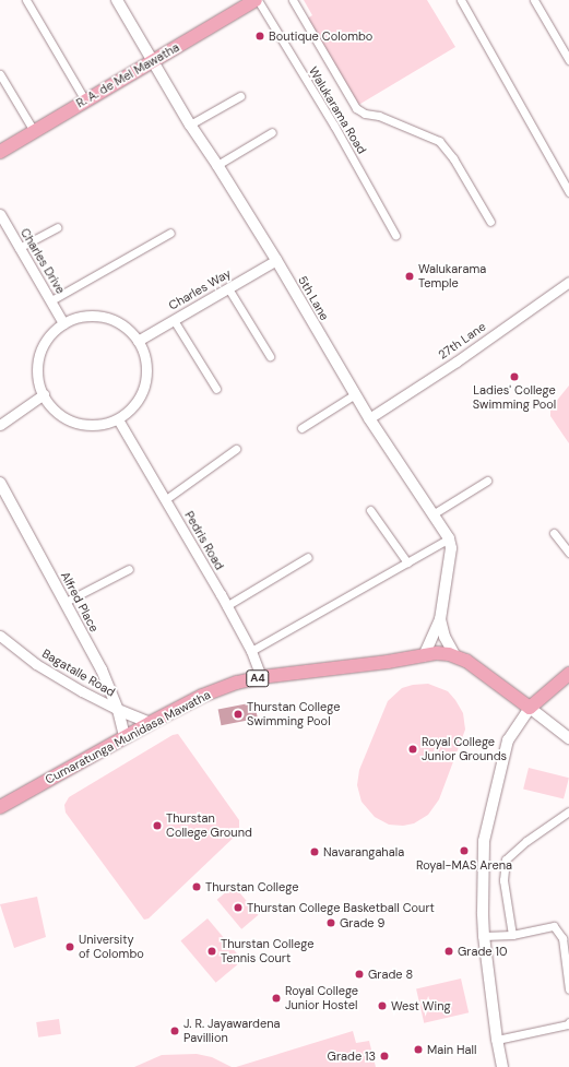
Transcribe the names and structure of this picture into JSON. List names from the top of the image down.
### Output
{
  "streets": {
    "highway": ["R. A. de Mel Mawatha", "A4", "Cumaratunga Munidasa Mawatha"],
    "main road": ["5th Lane", "Alfred Place", "Bagatalle Road"],
    "street": [
      "Walukarama Road",
      "Charles Drive",
      "Charles Way",
      "27th Lane",
      "Pedris Road"
    ]
  },
  "crossings": [
    ["R. A. de Mel Mawatha", "Walukarama Road"],
    ["R. A. de Mel Mawatha", "5th Lane"],
    ["Charles Drive", "Charles Way"],
    ["Charles Drive", "Pedris Road"],
    ["Charles Way", "5th Lane"],
    ["Charles Way", "Pedris Road"],
    ["5th Lane", "27th Lane"],
    ["Pedris Road", "Cumaratunga Munidasa Mawatha"],
    ["Alfred Place", "Bagatalle Road"],
    ["Alfred Place", "Cumaratunga Munidasa Mawatha"],
    ["Bagatalle Road", "Cumaratunga Munidasa Mawatha"]
  ],
  "places": [
    "Boutique Colombo",
    "Walukarama Temple",
    "Ladies' College Swimming Pool",
    "Thurstan College Swimming Pool",
    "Royal College Junior Grounds",
    "Thurstan College Ground",
    "Royal-MAS Arena",
    "Navarangahala",
    "Thurstan College",
    "Thurstan College Basketball Court",
    "Grade 9",
    "University of Colombo",
    "Thurstan College Tennis Court",
    "Grade 10",
    "Grade 8",
    "Royal College Junior Hostel",
    "West Wing",
    "J. R. Jayawardena Pavillion",
    "Main Hall",
    "Grade 13"
  ]
}
